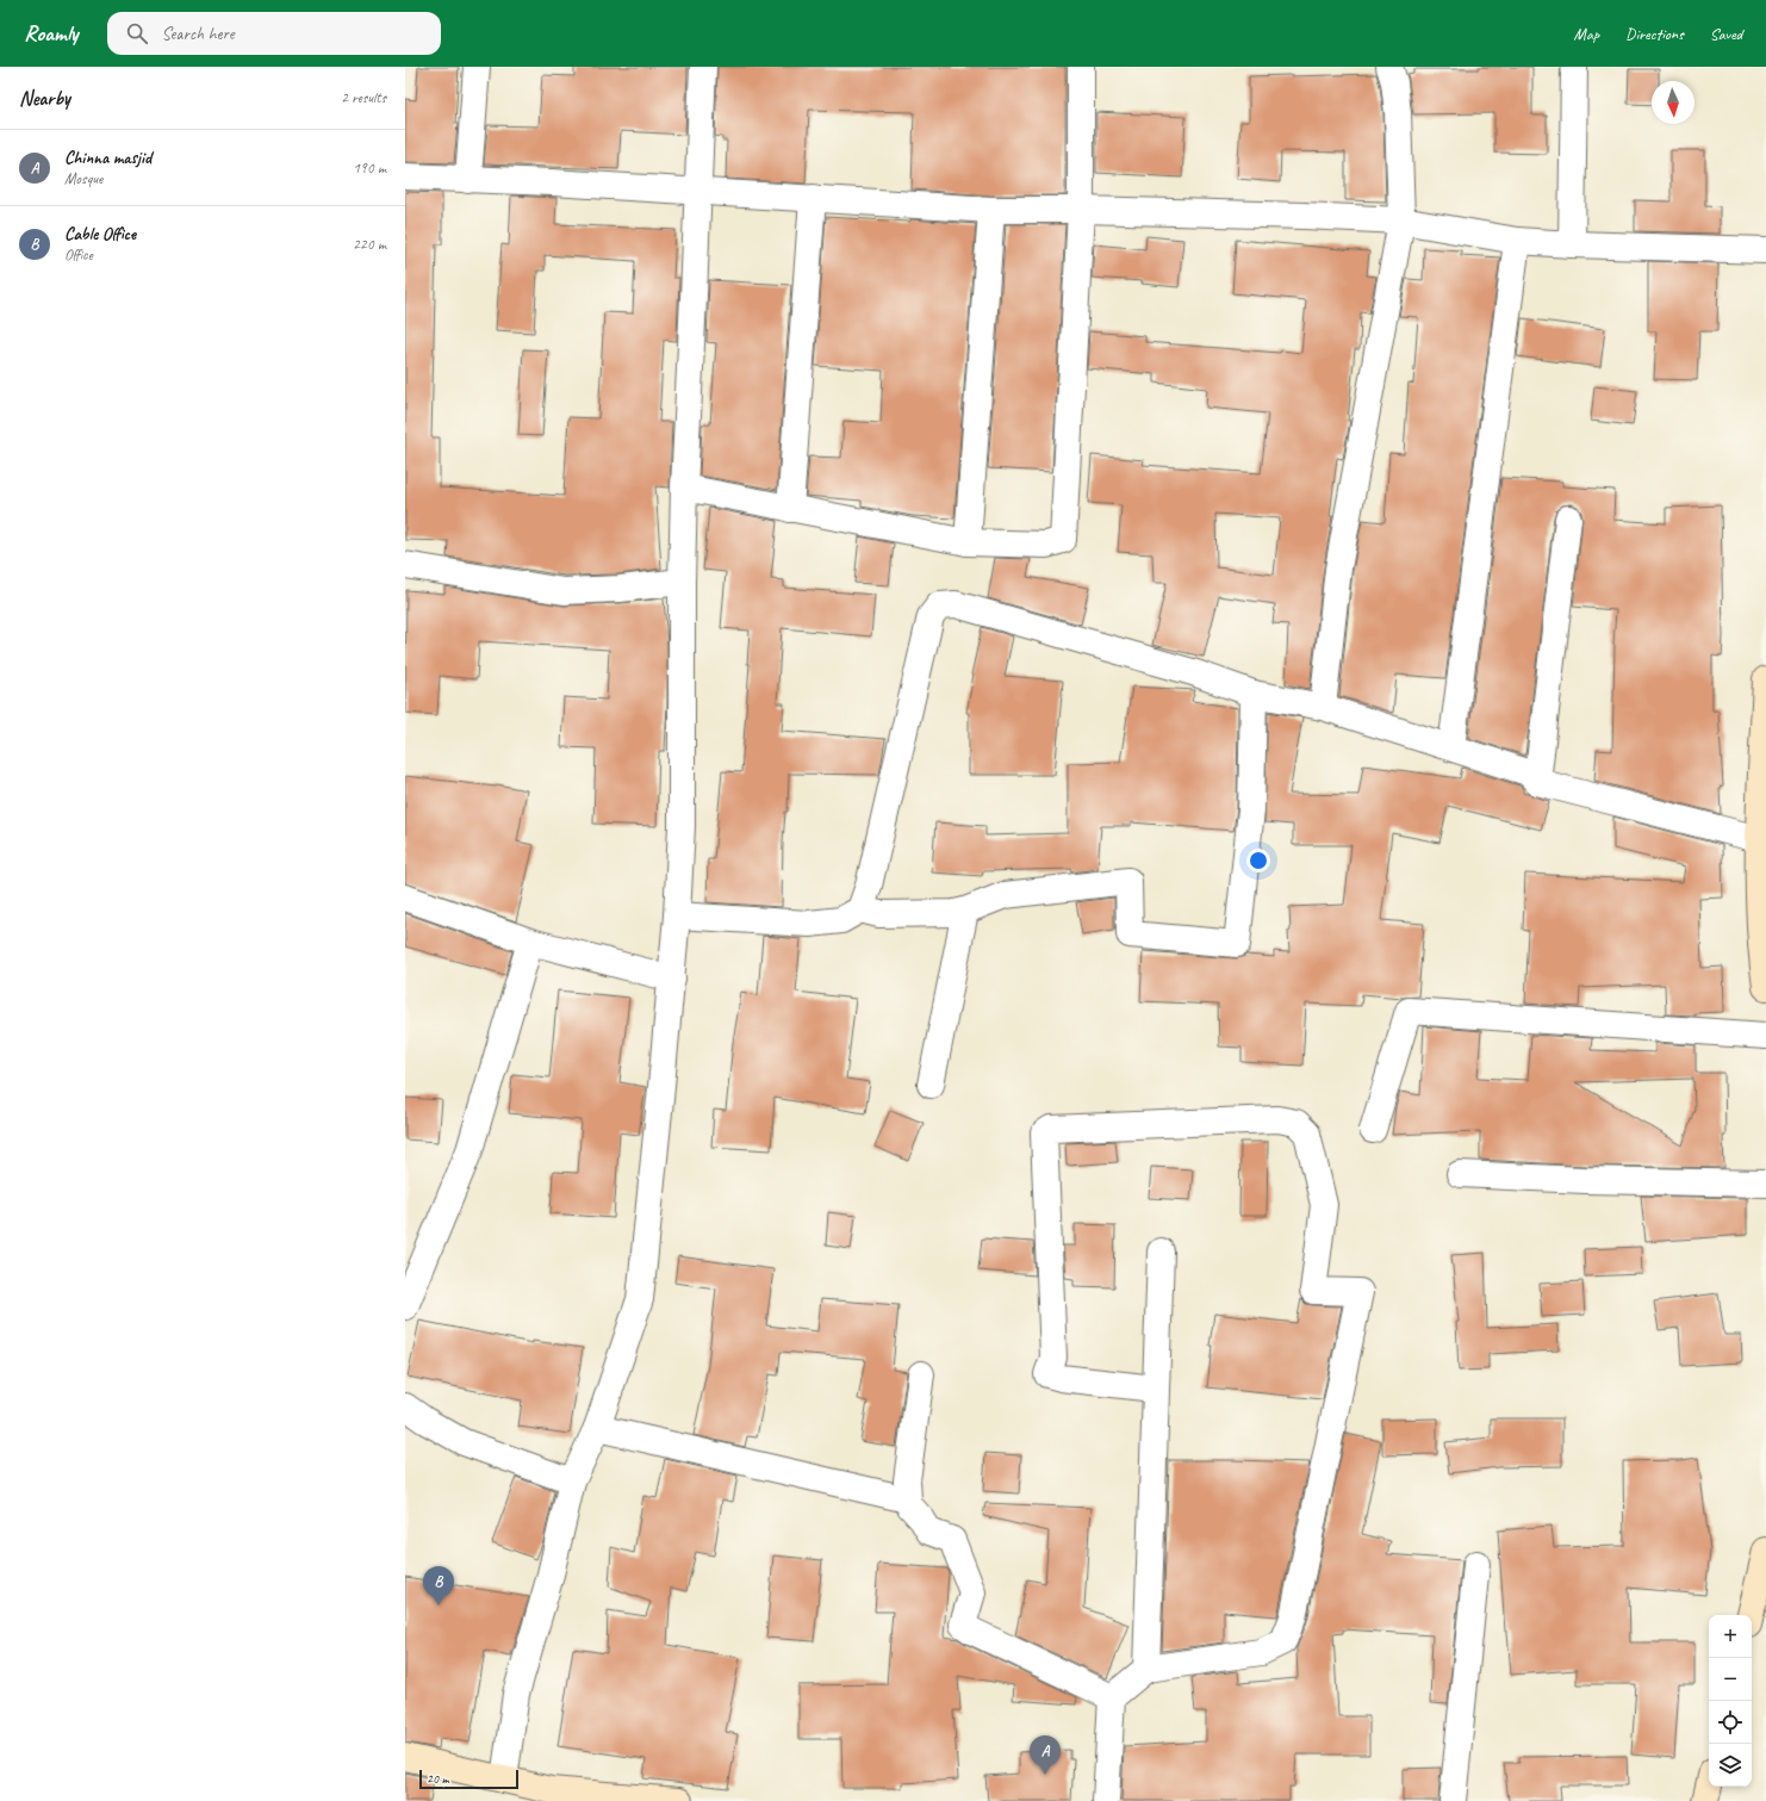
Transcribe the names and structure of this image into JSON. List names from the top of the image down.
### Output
{
  "scale_bar": "20 m",
  "north": "bottom",
  "page": {
    "header": "Roamly",
    "search": "Search here",
    "nav": ["Map", "Directions", "Saved"],
    "heading": ["Nearby", "2 results"],
    "list": [
      {
        "mark": "A",
        "name": "Chinna masjid",
        "note": "Mosque",
        "value": "190 m"
      },
      {
        "mark": "B",
        "name": "Cable Office",
        "note": "Office",
        "value": "220 m"
      }
    ],
    "pins": ["B", "A"],
    "map_buttons": ["+", "−"],
    "scale": "20 m"
  }
}
